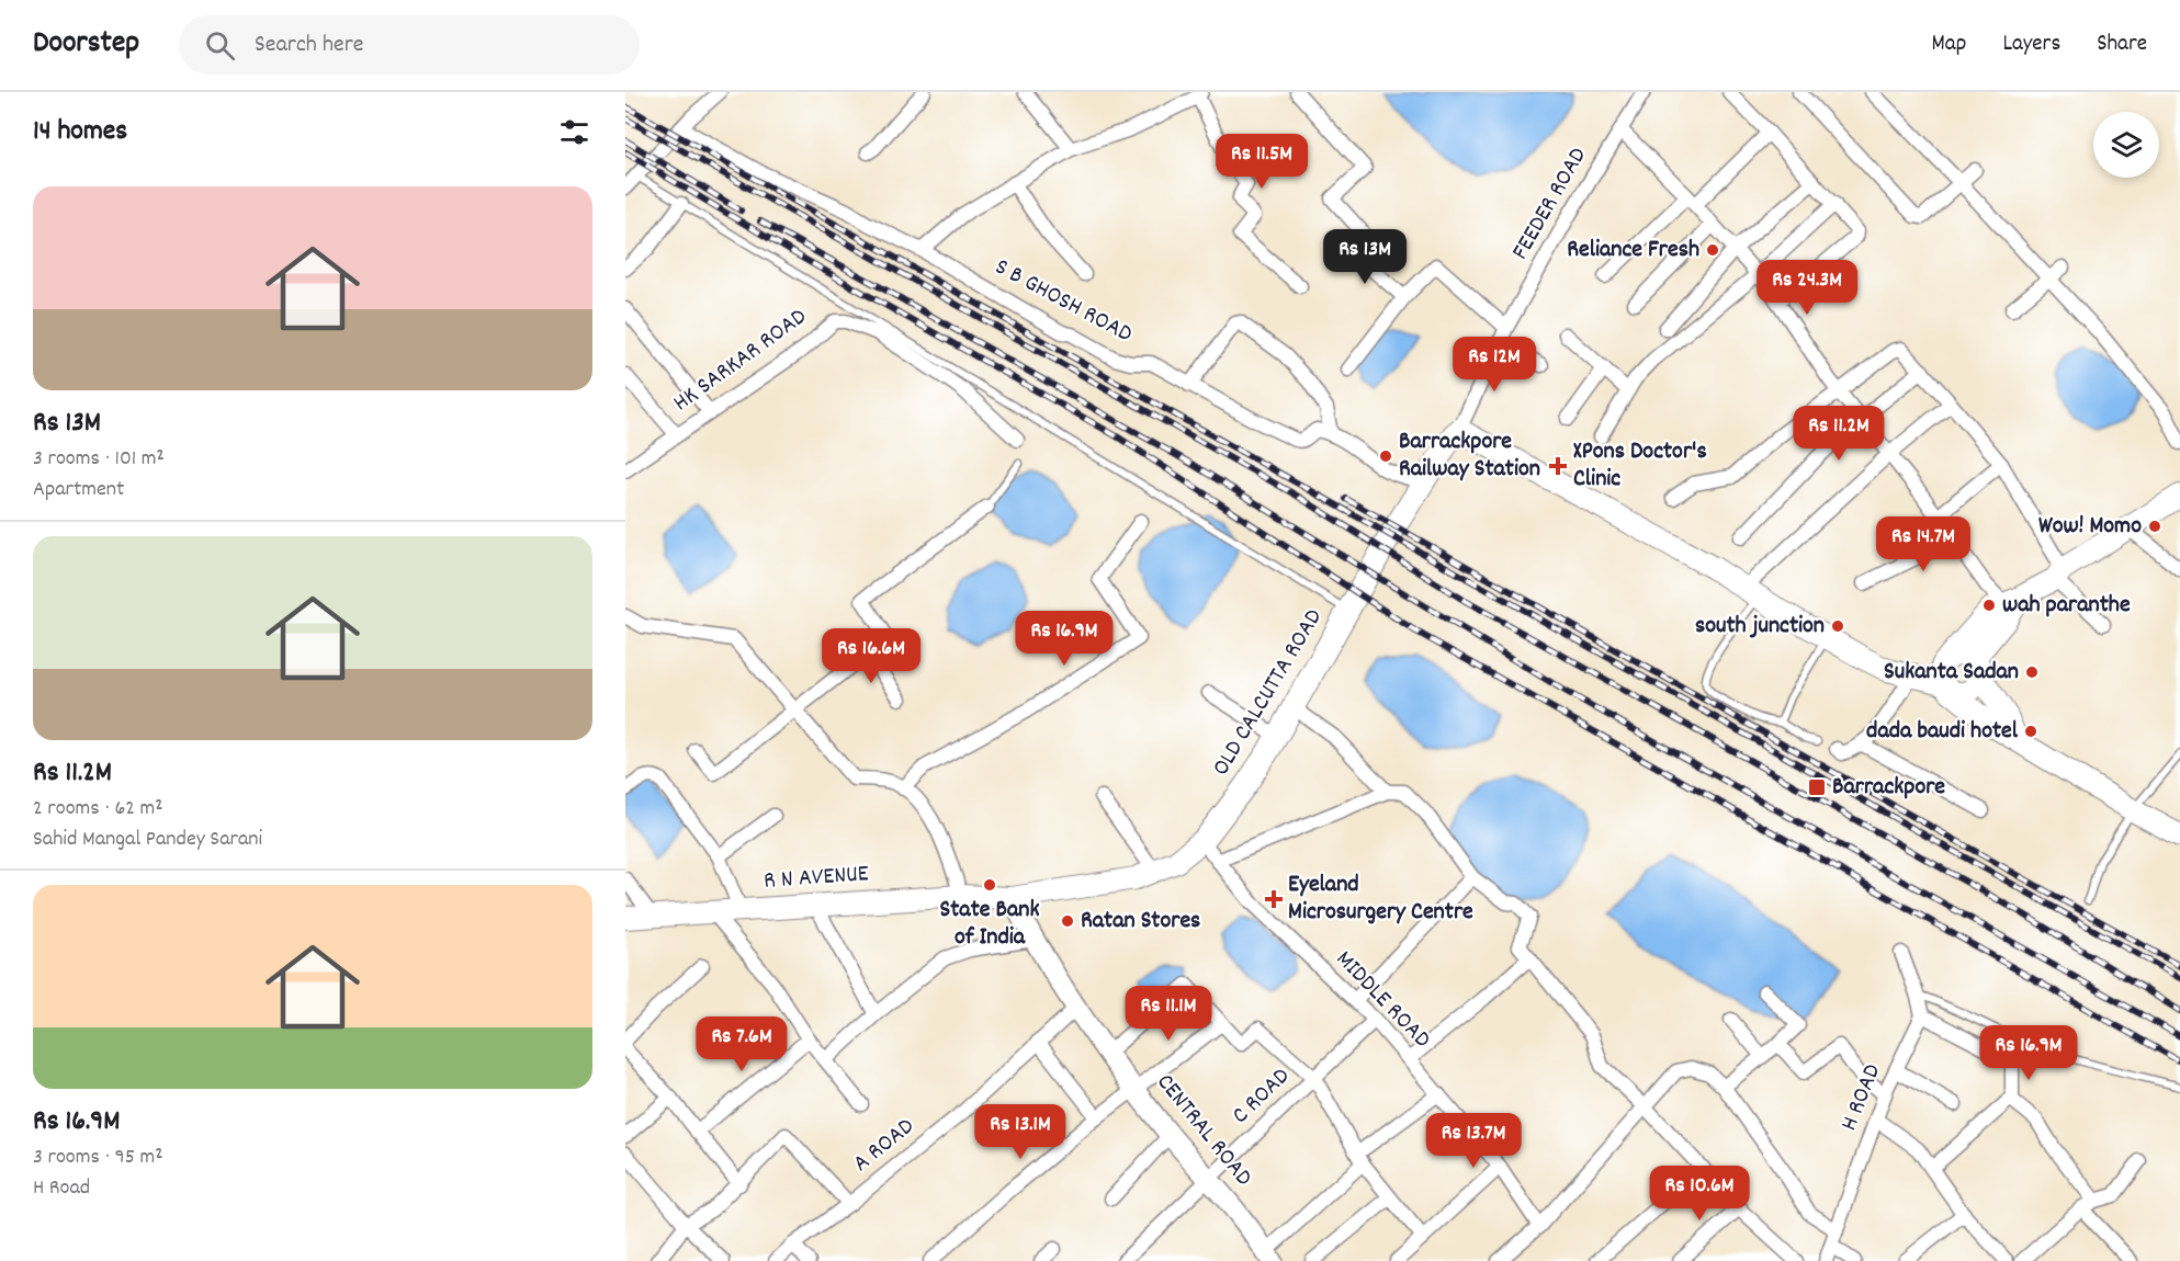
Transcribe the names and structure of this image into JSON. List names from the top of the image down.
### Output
{
  "streets": {
    "main road": ["OLD CALCUTTA ROAD", "R N AVENUE"],
    "street": [
      "FEEDER ROAD",
      "S B GHOSH ROAD",
      "HK SARKAR ROAD",
      "MIDDLE ROAD",
      "C ROAD",
      "H ROAD",
      "CENTRAL ROAD",
      "A ROAD"
    ]
  },
  "crossings": [
    ["FEEDER ROAD", "OLD CALCUTTA ROAD"],
    ["OLD CALCUTTA ROAD", "R N AVENUE"],
    ["OLD CALCUTTA ROAD", "MIDDLE ROAD"],
    ["OLD CALCUTTA ROAD", "CENTRAL ROAD"],
    ["R N AVENUE", "CENTRAL ROAD"],
    ["MIDDLE ROAD", "C ROAD"],
    ["C ROAD", "CENTRAL ROAD"],
    ["CENTRAL ROAD", "A ROAD"]
  ],
  "places": {
    "other": [
      "Reliance Fresh",
      "Barrackpore Railway Station",
      "Wow! Momo",
      "wah paranthe",
      "south junction",
      "Sukanta Sadan",
      "dada baudi hotel",
      "State Bank of India",
      "Ratan Stores"
    ],
    "health": ["XPons Doctor's Clinic", "Eyeland Microsurgery Centre"],
    "transit": ["Barrackpore"]
  },
  "page": {
    "header": "Doorstep",
    "search": "Search here",
    "nav": ["Map", "Layers", "Share"],
    "heading": "14 homes",
    "price": [
      "Rs 11.5M",
      "Rs 13M",
      "Rs 24.3M",
      "Rs 12M",
      "Rs 11.2M",
      "Rs 14.7M",
      "Rs 16.9M",
      "Rs 16.6M",
      "Rs 11.1M",
      "Rs 7.6M",
      "Rs 16.9M",
      "Rs 13.1M",
      "Rs 13.7M",
      "Rs 10.6M"
    ],
    "list": [
      {
        "name": "Rs 13M",
        "note": "3 rooms · 101 m² · Apartment"
      },
      {
        "name": "Rs 11.2M",
        "note": "2 rooms · 62 m² · Sahid Mangal Pandey Sarani"
      },
      {
        "name": "Rs 16.9M",
        "note": "3 rooms · 95 m² · H Road"
      }
    ]
  }
}
